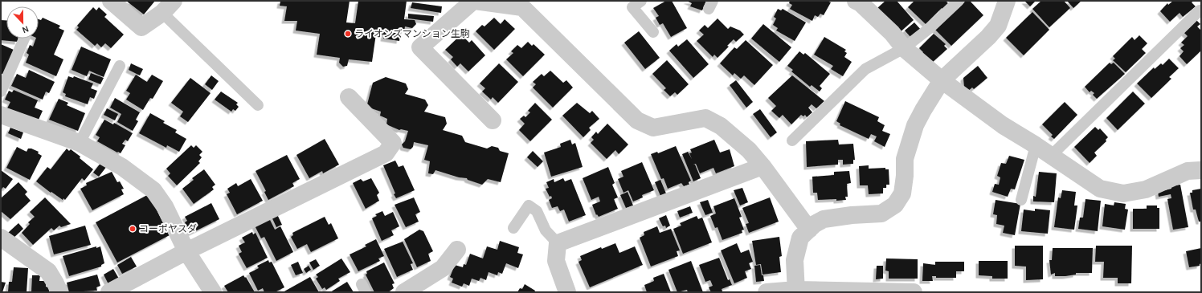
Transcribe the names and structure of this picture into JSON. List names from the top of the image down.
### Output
{
  "places": ["ライオンズマンション生駒", "コーポヤスダ"],
  "north": "bottom"
}
